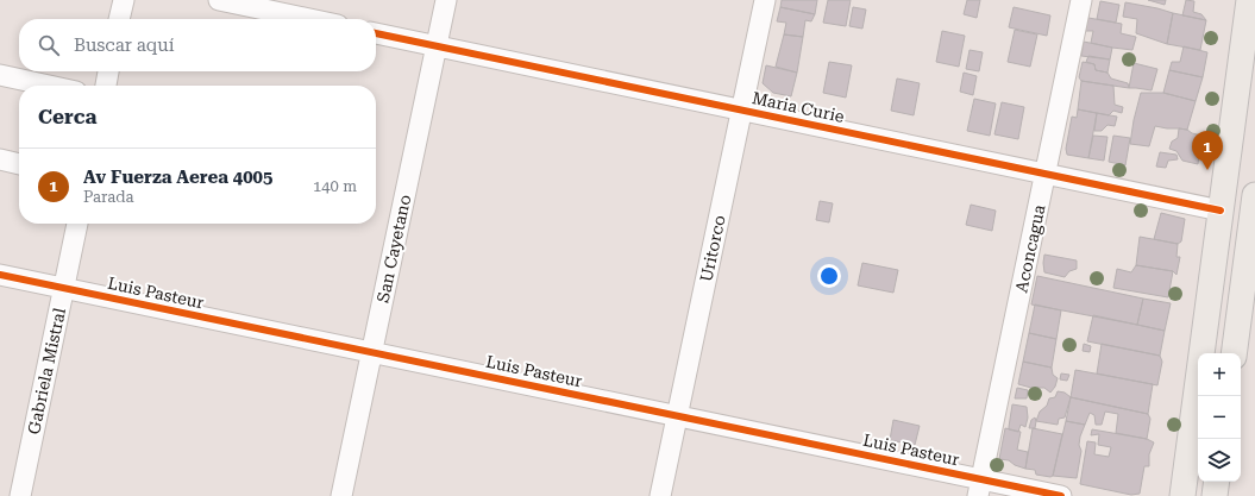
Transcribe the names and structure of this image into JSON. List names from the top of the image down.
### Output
{
  "streets": {
    "street": [
      "Maria Curie",
      "San Cayetano",
      "Uritorco",
      "Aconcagua",
      "Luis Pasteur",
      "Gabriela Mistral"
    ]
  },
  "crossings": [
    ["Maria Curie", "San Cayetano"],
    ["Maria Curie", "Uritorco"],
    ["Maria Curie", "Aconcagua"],
    ["San Cayetano", "Luis Pasteur"],
    ["Uritorco", "Luis Pasteur"],
    ["Aconcagua", "Luis Pasteur"],
    ["Luis Pasteur", "Gabriela Mistral"]
  ],
  "page": {
    "search": "Buscar aquí",
    "heading": "Cerca",
    "pins": "1",
    "list": [
      {
        "mark": "1",
        "name": "Av Fuerza Aerea 4005",
        "note": "Parada",
        "value": "140 m"
      }
    ],
    "map_buttons": ["+", "−"]
  }
}
